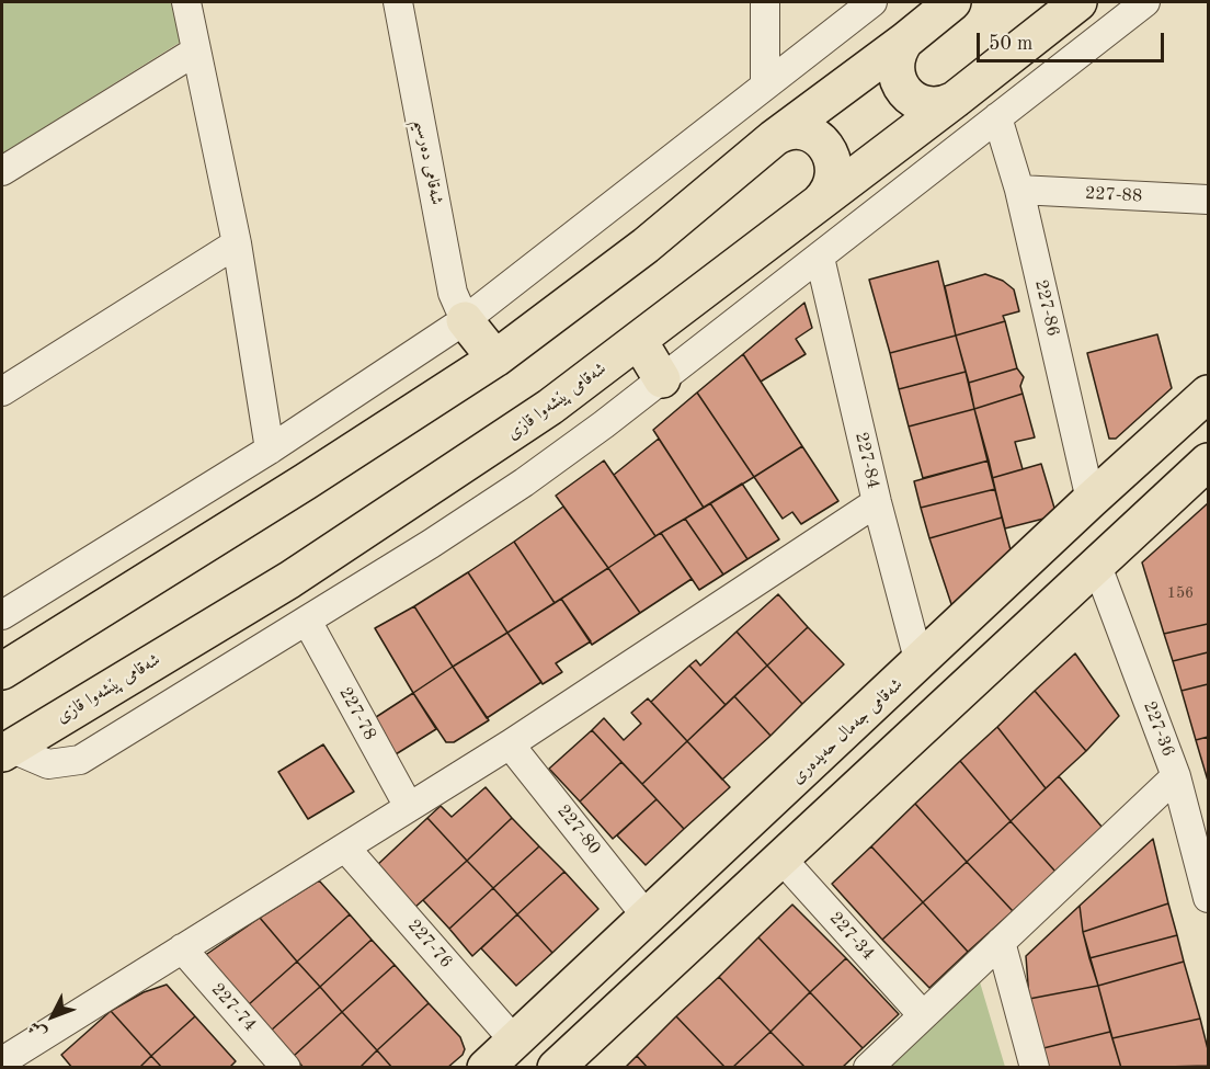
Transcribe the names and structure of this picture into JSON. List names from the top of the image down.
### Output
{
  "streets": {
    "main road": ["شەقامی پێشەوا قازی", "شەقامی جەمال حەیدەری"],
    "street": [
      "شەقامی دەرسیم",
      "227-88",
      "227-86",
      "227-84",
      "227-78",
      "227-36",
      "227-80",
      "227-34",
      "227-76",
      "227-74"
    ]
  },
  "crossings": [
    ["227-88", "227-86"],
    ["227-86", "شەقامی جەمال حەیدەری"],
    ["227-84", "شەقامی جەمال حەیدەری"],
    ["شەقامی جەمال حەیدەری", "227-80"],
    ["شەقامی جەمال حەیدەری", "227-76"]
  ],
  "house_numbers": ["156"],
  "scale_bar": "50 m",
  "north": "bottom left"
}
